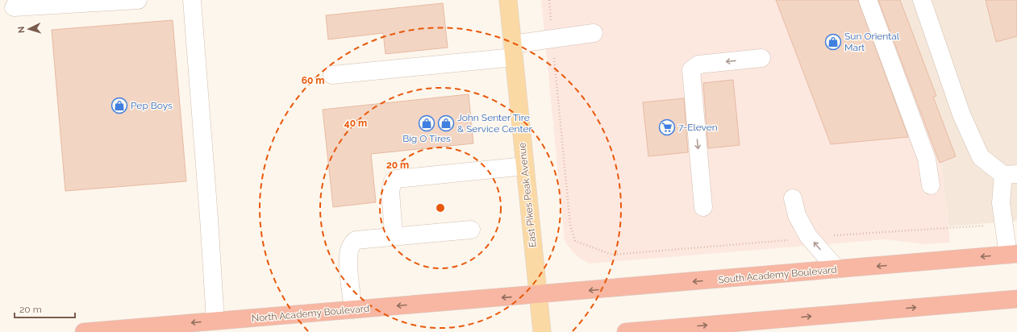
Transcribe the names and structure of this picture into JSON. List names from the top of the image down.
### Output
{
  "streets": {
    "highway": ["South Academy Boulevard", "North Academy Boulevard"],
    "main road": ["East Pikes Peak Avenue"]
  },
  "crossings": [
    ["East Pikes Peak Avenue", "South Academy Boulevard"],
    ["East Pikes Peak Avenue", "North Academy Boulevard"],
    ["South Academy Boulevard", "North Academy Boulevard"]
  ],
  "one_way": ["North Academy Boulevard"],
  "places": {
    "shop": [
      "Sun Oriental Mart",
      "Pep Boys",
      "Big O Tires",
      "John Senter Tire & Service Center"
    ],
    "supermarket": ["7-Eleven"]
  },
  "scale_bar": "20 m",
  "north": "left",
  "rings": ["60 m", "40 m", "20 m"]
}
